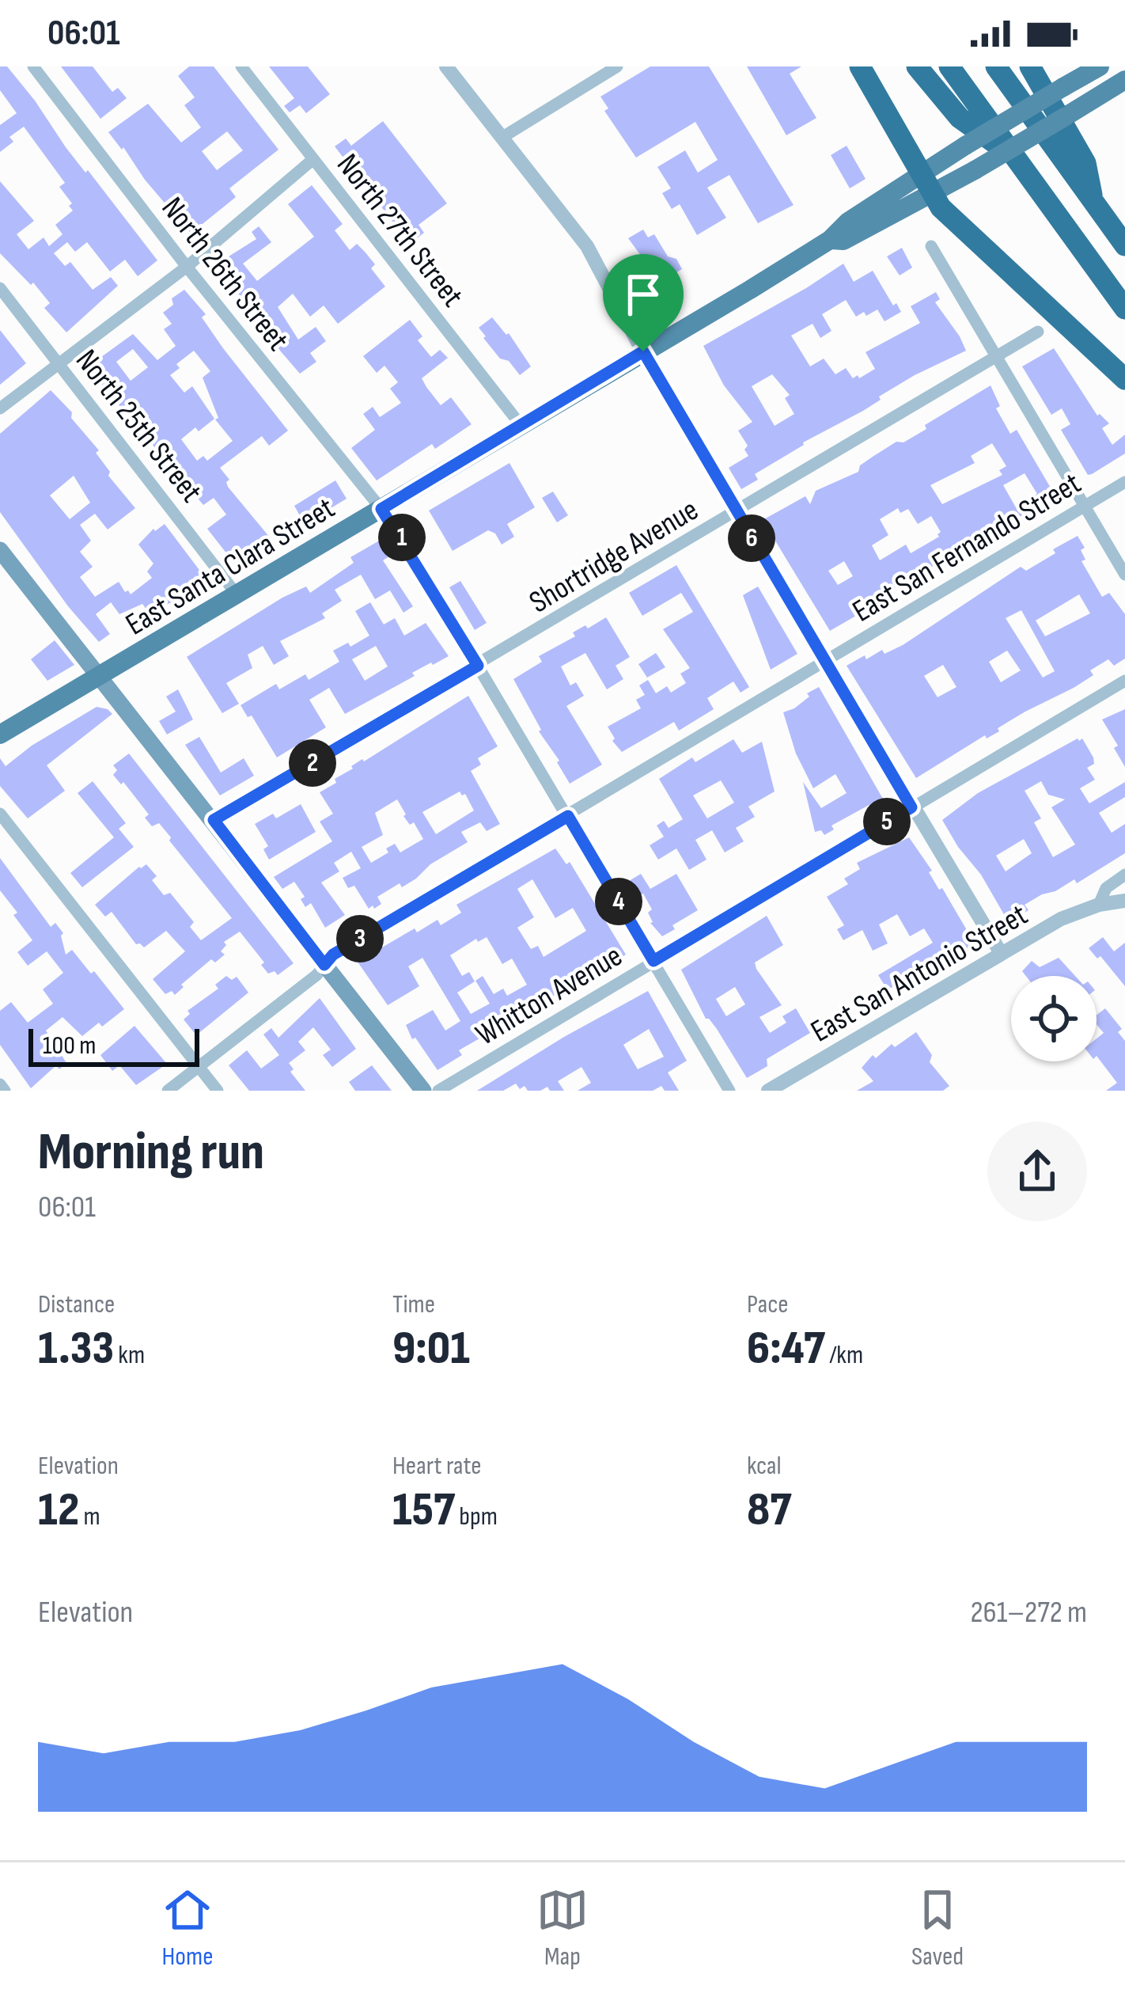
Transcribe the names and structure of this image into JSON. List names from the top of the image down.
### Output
{
  "streets": {
    "main road": ["East Santa Clara Street"],
    "street": [
      "North 27th Street",
      "North 26th Street",
      "North 25th Street",
      "East San Fernando Street",
      "Shortridge Avenue",
      "East San Antonio Street",
      "Whitton Avenue"
    ]
  },
  "crossings": [
    ["North 27th Street", "East Santa Clara Street"],
    ["North 26th Street", "East San Fernando Street"],
    ["North 26th Street", "Shortridge Avenue"],
    ["North 26th Street", "East Santa Clara Street"],
    ["North 26th Street", "Whitton Avenue"],
    ["North 25th Street", "East Santa Clara Street"]
  ],
  "scale_bar": "100 m",
  "page": {
    "status": "06:01",
    "pins": [
      "1",
      "6",
      "2",
      "5",
      "4",
      "3"
    ],
    "scale": "100 m",
    "heading": ["Morning run", "06:01"],
    "stats": [
      ["Distance", "1.33 km"],
      ["Time", "9:01"],
      ["Pace", "6:47 /km"],
      ["Elevation", "12 m"],
      ["Heart rate", "157 bpm"],
      ["kcal", "87"]
    ],
    "chart": ["Elevation", "261–272 m"],
    "tabs": ["Home", "Map", "Saved"]
  }
}
